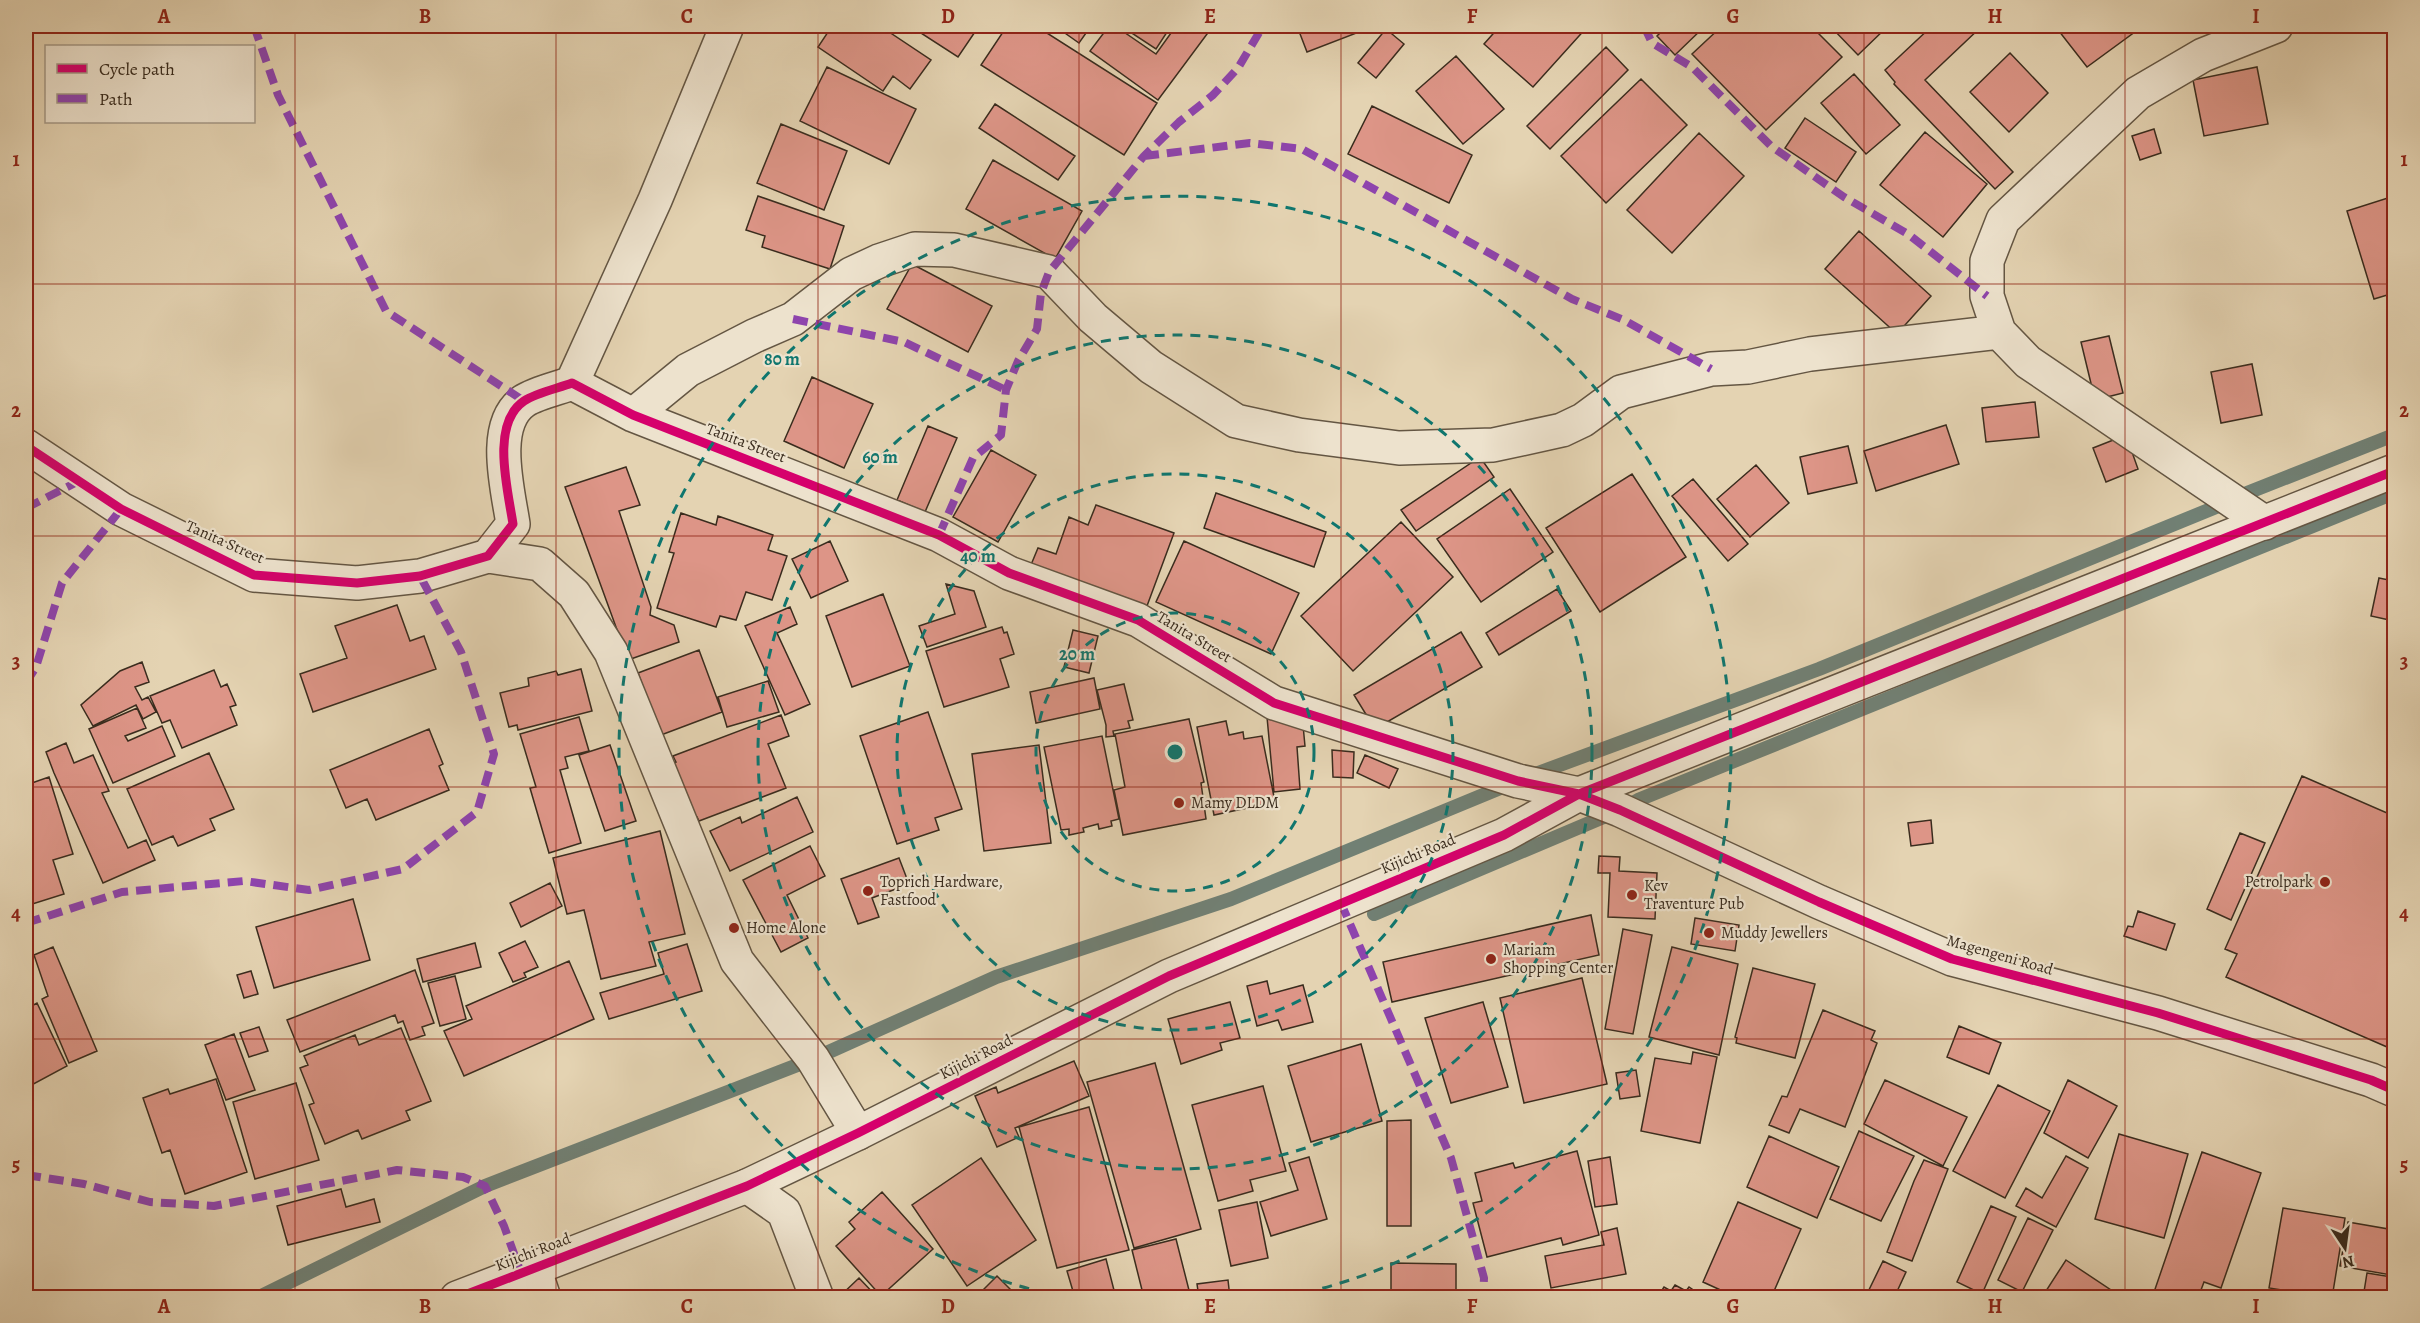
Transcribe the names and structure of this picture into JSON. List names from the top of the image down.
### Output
{
  "streets": {
    "street": ["Tanita Street", "Kijichi Road", "Magengeni Road"]
  },
  "crossings": [
    ["Tanita Street", "Kijichi Road"],
    ["Tanita Street", "Magengeni Road"],
    ["Kijichi Road", "Magengeni Road"]
  ],
  "places": [
    "Mamy DLDM",
    "Petrolpark",
    "Toprich Hardware, Fastfood",
    "Kev Traventure Pub",
    "Home Alone",
    "Muddy Jewellers",
    "Mariam Shopping Center"
  ],
  "legend": ["Cycle path", "Path"],
  "north": "bottom",
  "grid": {
    "columns": [
      "A",
      "B",
      "C",
      "D",
      "E",
      "F",
      "G",
      "H",
      "I"
    ],
    "rows": [
      "1",
      "2",
      "3",
      "4",
      "5"
    ]
  },
  "rings": [
    "80 m",
    "60 m",
    "40 m",
    "20 m"
  ]
}
